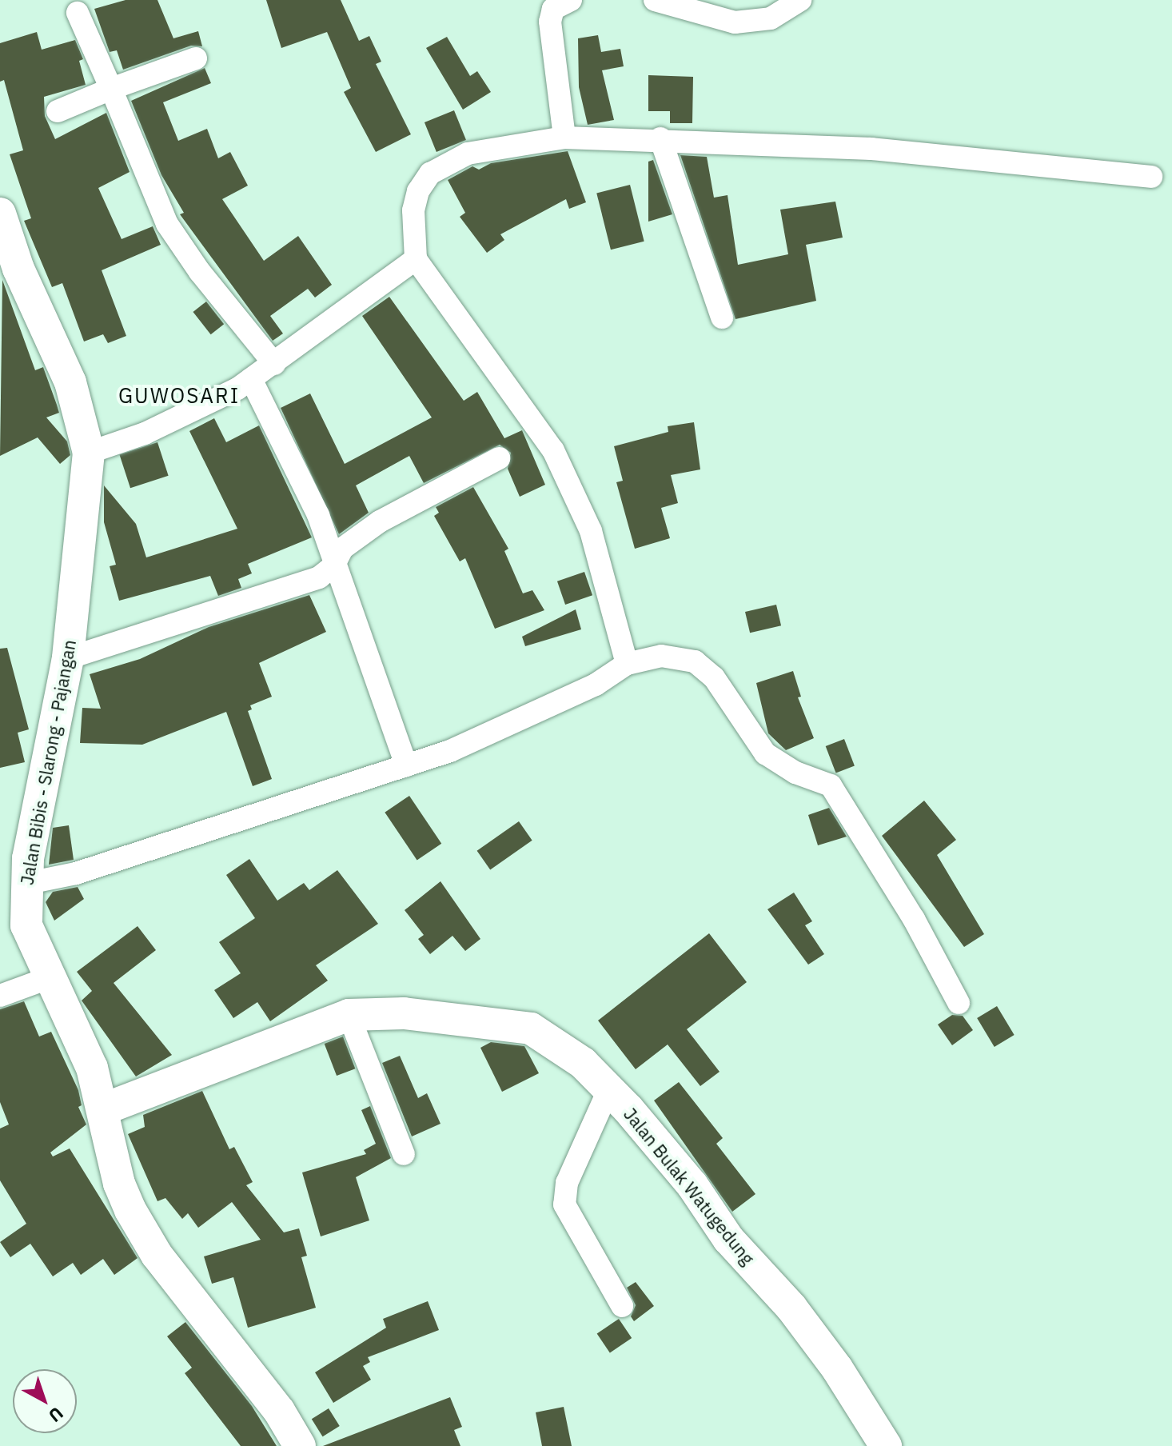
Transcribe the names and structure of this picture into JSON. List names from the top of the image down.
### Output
{
  "streets": {
    "main road": ["Jalan Bibis - Slarong - Pajangan", "Jalan Bulak Watugedung"]
  },
  "crossings": [
    ["Jalan Bibis - Slarong - Pajangan", "Jalan Bulak Watugedung"]
  ],
  "districts": ["GUWOSARI"],
  "north": "bottom right"
}
